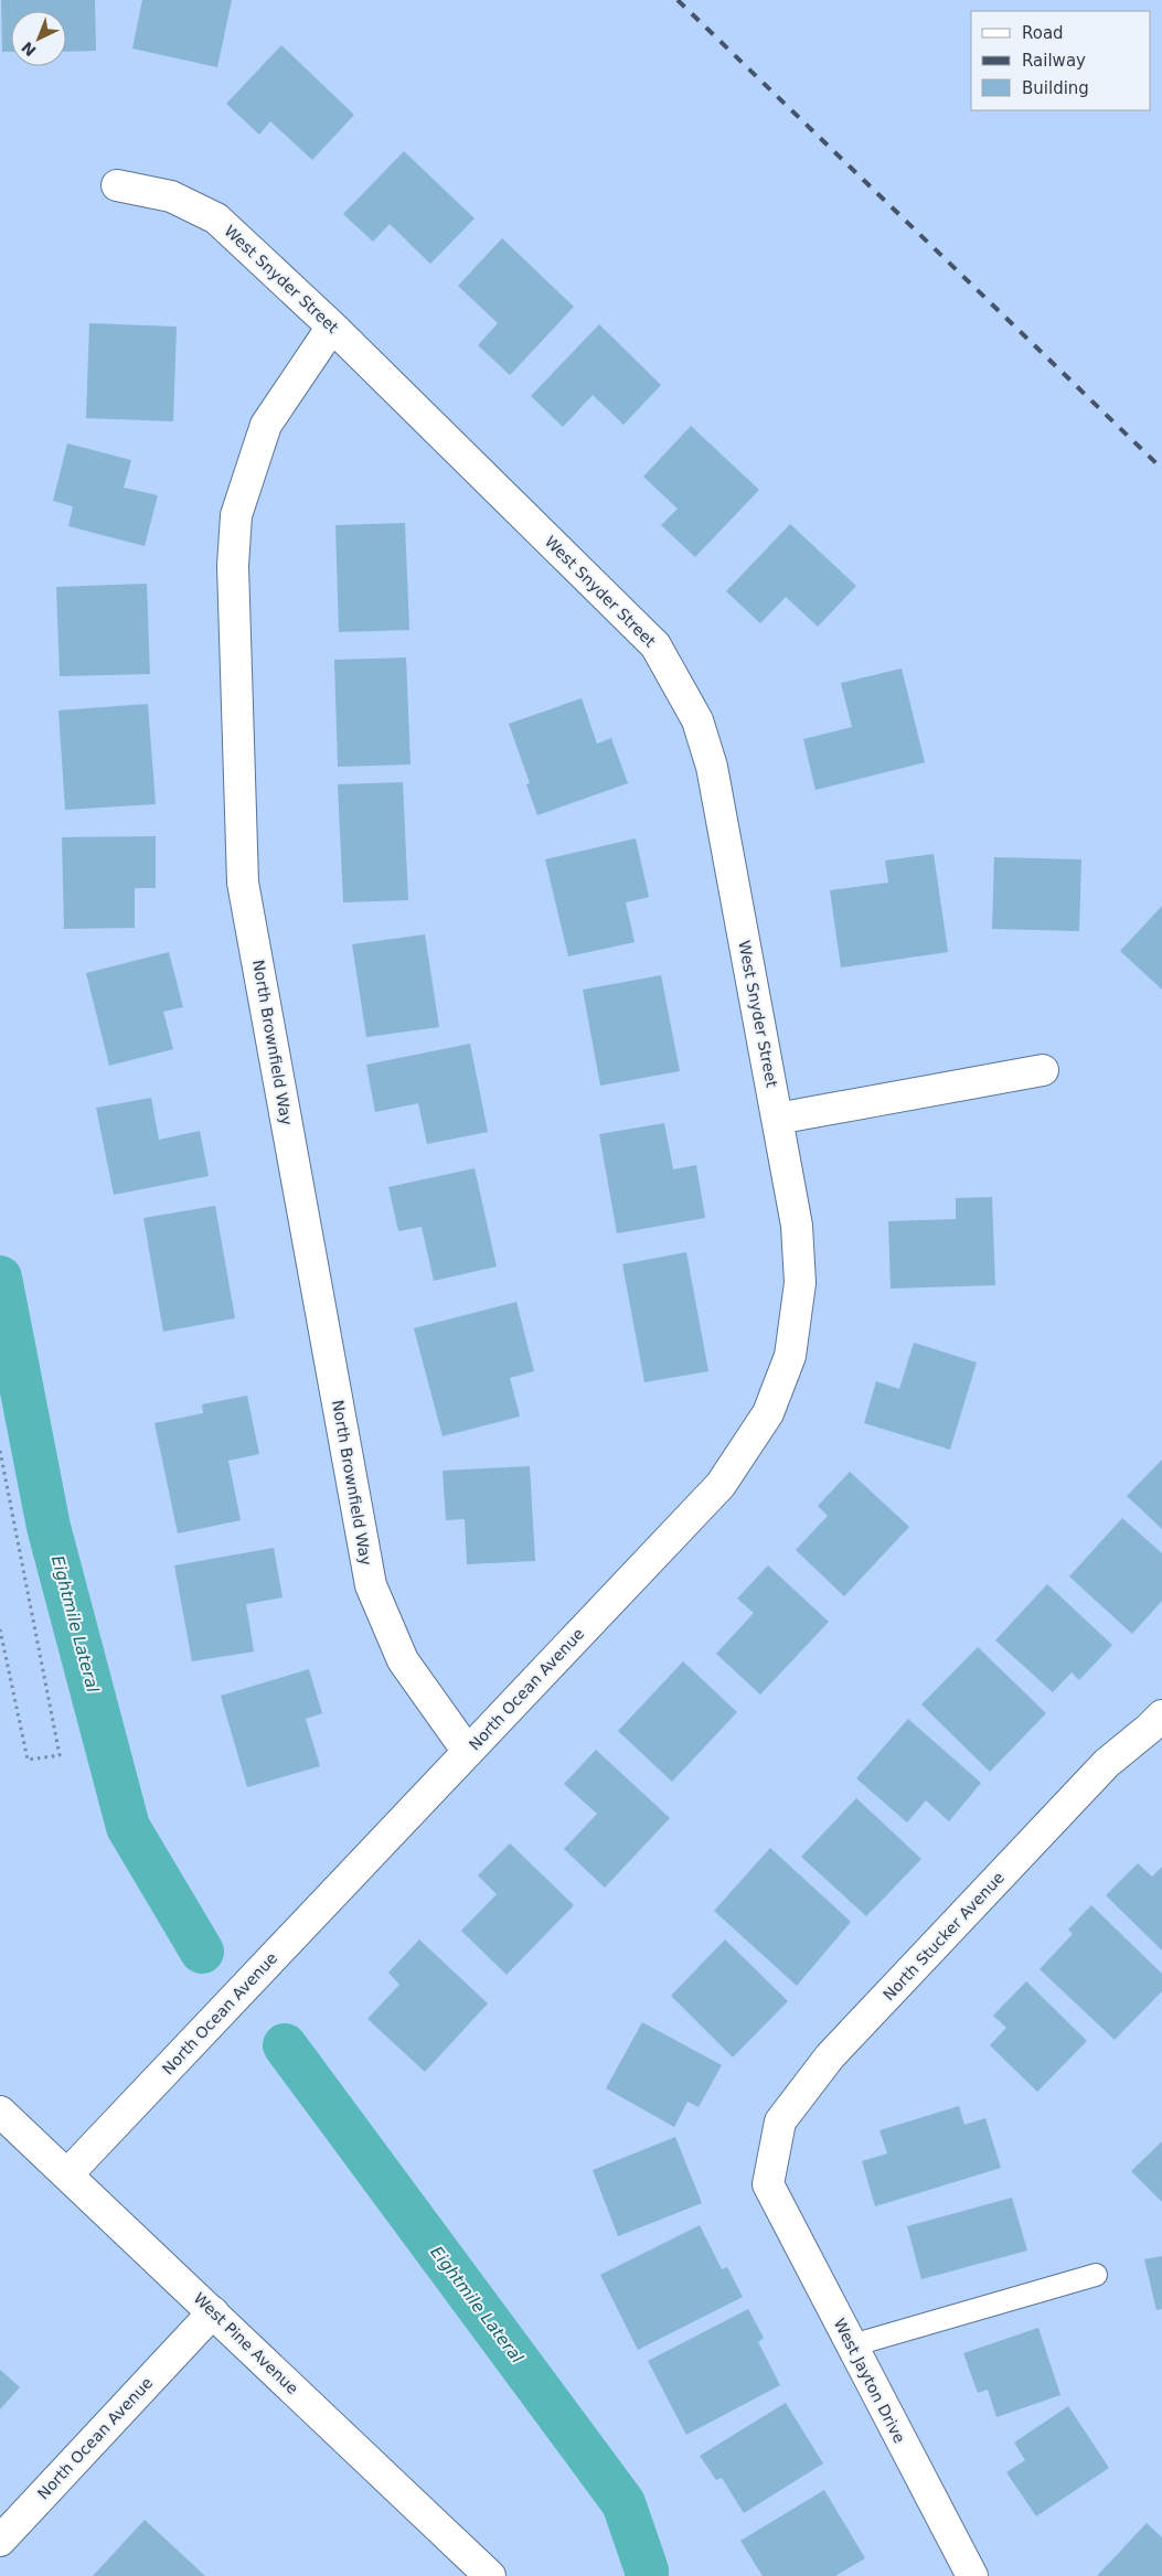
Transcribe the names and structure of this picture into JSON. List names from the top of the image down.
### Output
{
  "streets": {
    "street": [
      "West Snyder Street",
      "North Brownfield Way",
      "North Ocean Avenue",
      "North Stucker Avenue",
      "West Pine Avenue",
      "West Jayton Drive"
    ]
  },
  "crossings": [
    ["West Snyder Street", "North Brownfield Way"],
    ["West Snyder Street", "North Ocean Avenue"],
    ["North Brownfield Way", "North Ocean Avenue"],
    ["North Ocean Avenue", "West Pine Avenue"],
    ["North Stucker Avenue", "West Jayton Drive"]
  ],
  "water": ["Eightmile Lateral"],
  "legend": ["Road", "Railway", "Building"],
  "north": "bottom left"
}
